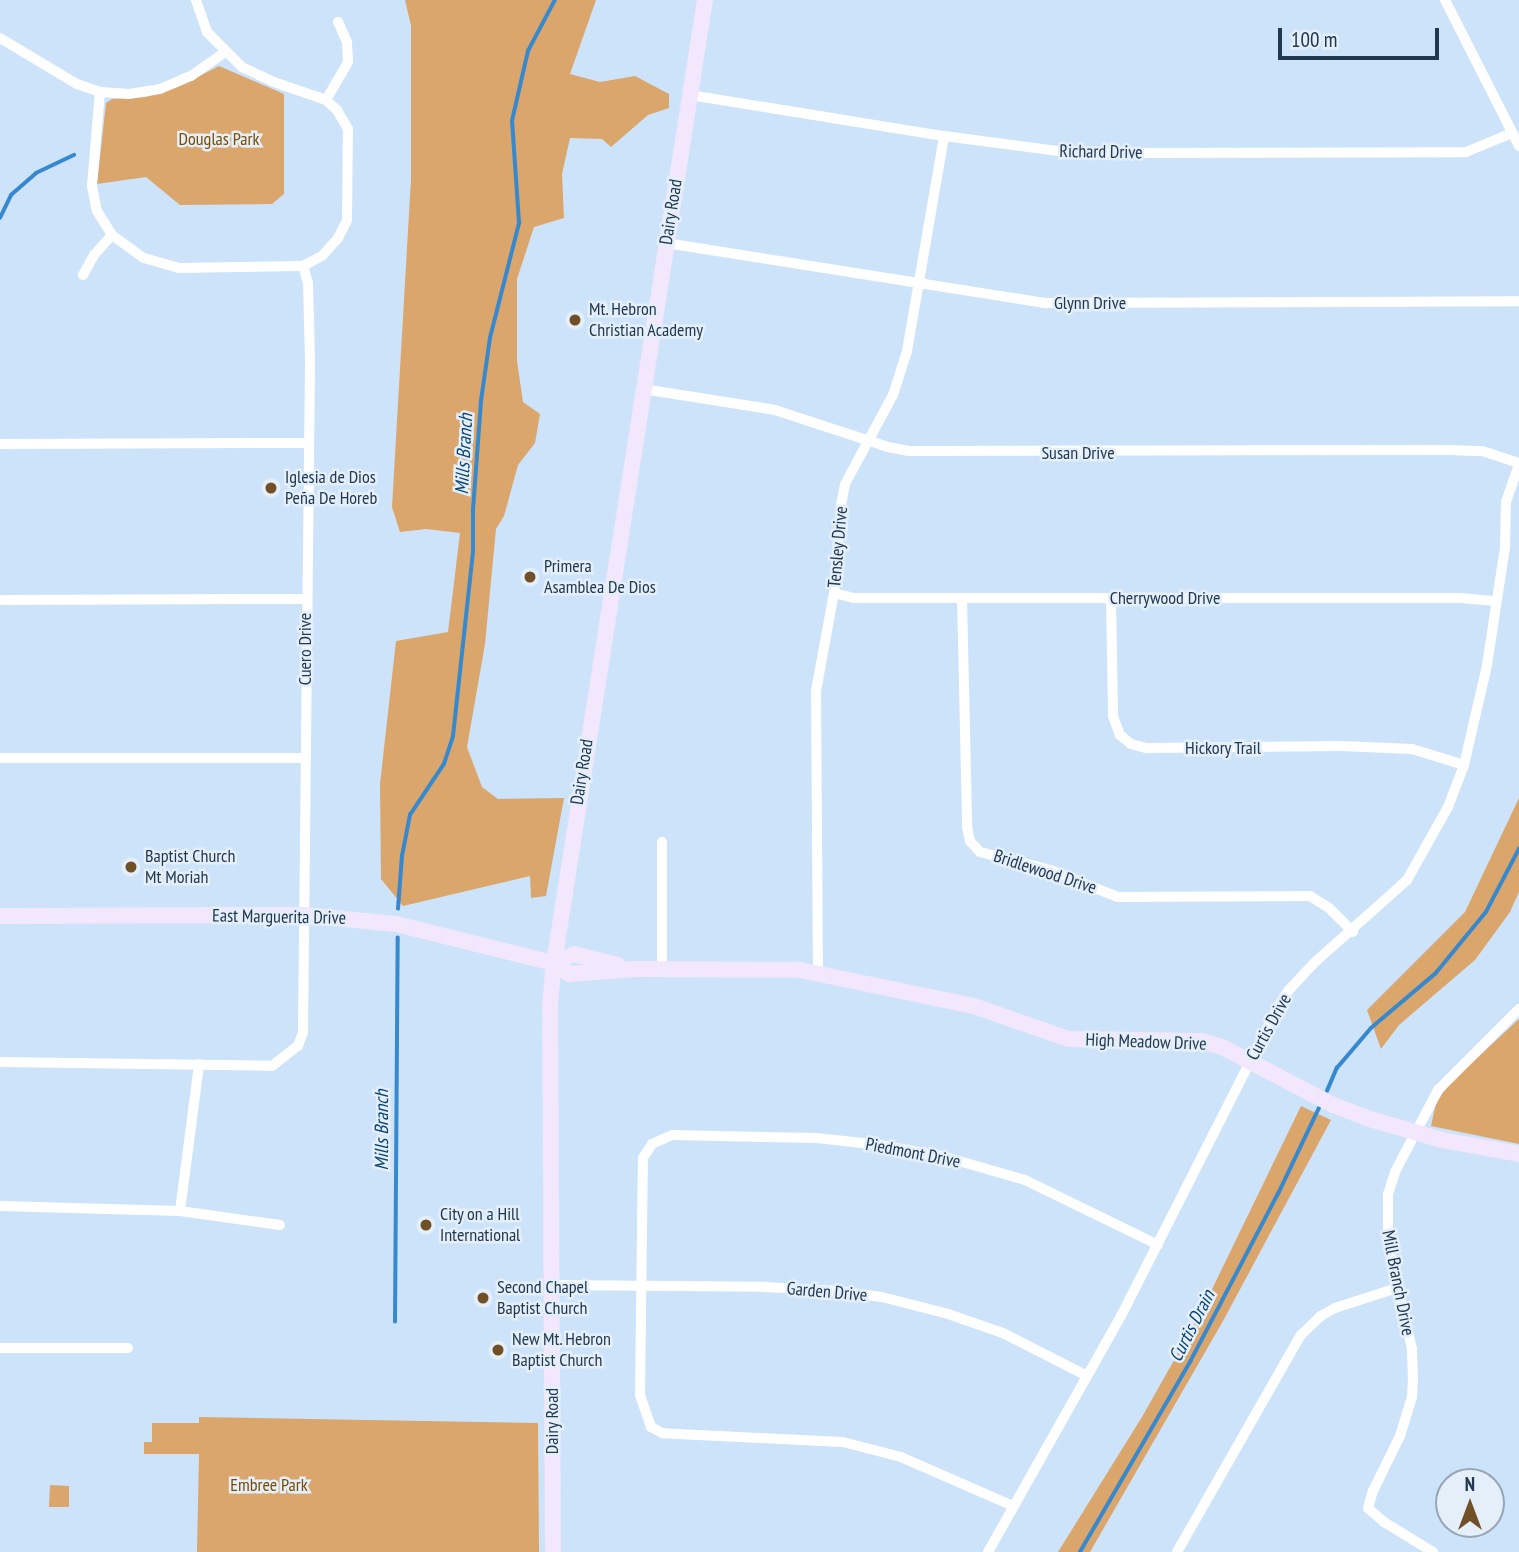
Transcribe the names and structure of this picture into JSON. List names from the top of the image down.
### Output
{
  "streets": {
    "street": [
      "Richard Drive",
      "Dairy Road",
      "Glynn Drive",
      "Susan Drive",
      "Tensley Drive",
      "Cherrywood Drive",
      "Cuero Drive",
      "Hickory Trail",
      "Bridlewood Drive",
      "East Marguerita Drive",
      "Curtis Drive",
      "High Meadow Drive",
      "Piedmont Drive",
      "Mill Branch Drive",
      "Garden Drive"
    ]
  },
  "crossings": [
    ["Richard Drive", "Dairy Road"],
    ["Richard Drive", "Tensley Drive"],
    ["Dairy Road", "Glynn Drive"],
    ["Dairy Road", "Susan Drive"],
    ["Dairy Road", "East Marguerita Drive"],
    ["Dairy Road", "High Meadow Drive"],
    ["Dairy Road", "Garden Drive"],
    ["Glynn Drive", "Tensley Drive"],
    ["Susan Drive", "Tensley Drive"],
    ["Susan Drive", "Curtis Drive"],
    ["Tensley Drive", "Cherrywood Drive"],
    ["Tensley Drive", "High Meadow Drive"],
    ["Cherrywood Drive", "Hickory Trail"],
    ["Cherrywood Drive", "Bridlewood Drive"],
    ["Cherrywood Drive", "Curtis Drive"],
    ["Cuero Drive", "East Marguerita Drive"],
    ["Hickory Trail", "Curtis Drive"],
    ["Bridlewood Drive", "Curtis Drive"],
    ["East Marguerita Drive", "High Meadow Drive"],
    ["Curtis Drive", "High Meadow Drive"],
    ["Curtis Drive", "Piedmont Drive"],
    ["Curtis Drive", "Garden Drive"],
    ["High Meadow Drive", "Mill Branch Drive"],
    ["Piedmont Drive", "Garden Drive"]
  ],
  "water": ["Mills Branch", "Curtis Drain"],
  "parks": ["Douglas Park", "Embree Park"],
  "places": [
    "Mt. Hebron Christian Academy",
    "Iglesia de Dios Peña De Horeb",
    "Primera Asamblea De Dios",
    "Baptist Church Mt Moriah",
    "City on a Hill International",
    "Second Chapel Baptist Church",
    "New Mt. Hebron Baptist Church"
  ],
  "scale_bar": "100 m",
  "north": "top"
}
